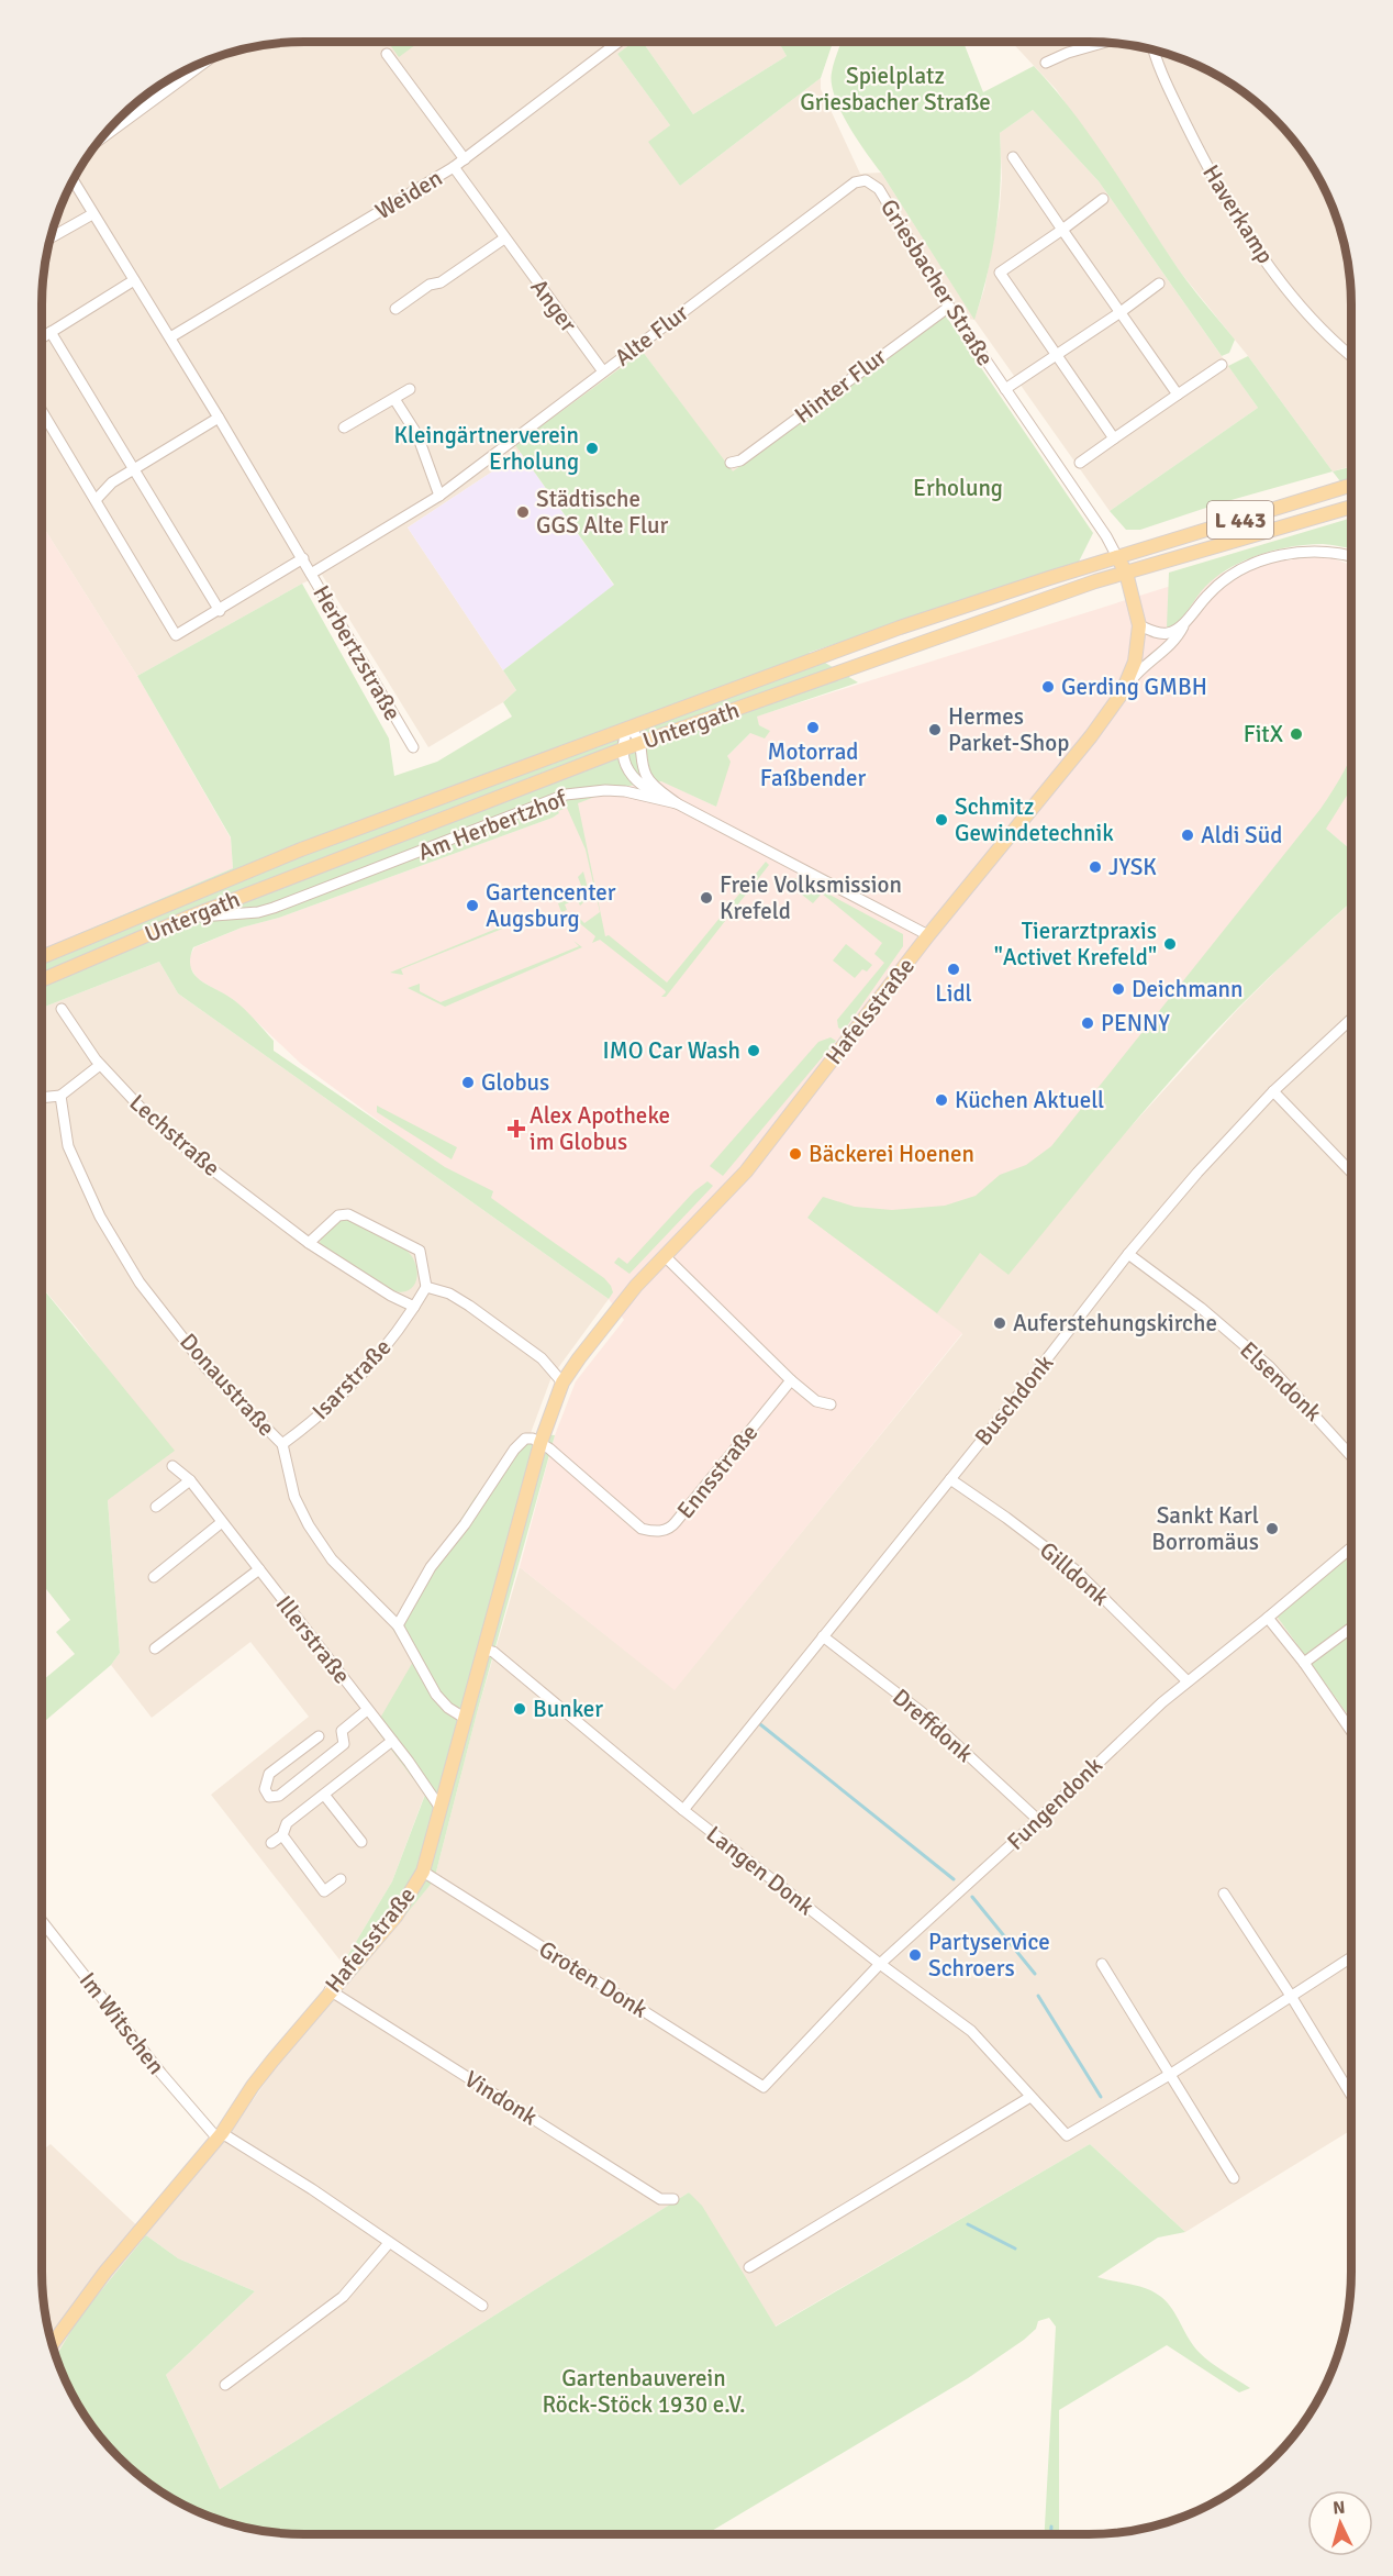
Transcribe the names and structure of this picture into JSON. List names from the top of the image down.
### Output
{
  "streets": {
    "main road": ["L 443", "Untergath", "Hafelsstraße"],
    "street": [
      "Weiden",
      "Haverkamp",
      "Griesbacher Straße",
      "Anger",
      "Alte Flur",
      "Hinter Flur",
      "Herbertzstraße",
      "Am Herbertzhof",
      "Lechstraße",
      "Isarstraße",
      "Elsendonk",
      "Donaustraße",
      "Buschdonk",
      "Ennsstraße",
      "Gilldonk",
      "Illerstraße",
      "Dreffdonk",
      "Fungendonk",
      "Langen Donk",
      "Groten Donk",
      "Im Witschen",
      "Vindonk"
    ]
  },
  "crossings": [
    ["Weiden", "Anger"],
    ["Weiden", "Herbertzstraße"],
    ["Griesbacher Straße", "Alte Flur"],
    ["Griesbacher Straße", "Hinter Flur"],
    ["Griesbacher Straße", "Untergath"],
    ["Griesbacher Straße", "Hafelsstraße"],
    ["Anger", "Alte Flur"],
    ["Alte Flur", "Herbertzstraße"],
    ["Untergath", "Am Herbertzhof"],
    ["Untergath", "Hafelsstraße"],
    ["Am Herbertzhof", "Hafelsstraße"],
    ["Hafelsstraße", "Donaustraße"],
    ["Hafelsstraße", "Ennsstraße"],
    ["Hafelsstraße", "Illerstraße"],
    ["Hafelsstraße", "Langen Donk"],
    ["Hafelsstraße", "Groten Donk"],
    ["Hafelsstraße", "Im Witschen"],
    ["Hafelsstraße", "Vindonk"],
    ["Lechstraße", "Isarstraße"],
    ["Isarstraße", "Donaustraße"],
    ["Elsendonk", "Buschdonk"],
    ["Buschdonk", "Gilldonk"],
    ["Buschdonk", "Dreffdonk"],
    ["Buschdonk", "Langen Donk"],
    ["Gilldonk", "Fungendonk"],
    ["Dreffdonk", "Fungendonk"],
    ["Fungendonk", "Langen Donk"],
    ["Fungendonk", "Groten Donk"]
  ],
  "parks": ["Spielplatz Griesbacher Straße", "Erholung", "Gartenbauverein Röck-Stöck 1930 e.V."],
  "places": {
    "other": [
      "Kleingärtnerverein Erholung",
      "Städtische GGS Alte Flur",
      "Gerding GMBH",
      "Motorrad Faßbender",
      "Hermes Parket-Shop",
      "FitX",
      "Schmitz Gewindetechnik",
      "Aldi Süd",
      "JYSK",
      "Freie Volksmission Krefeld",
      "Gartencenter Augsburg",
      "Tierarztpraxis \"Activet Krefeld\"",
      "Lidl",
      "Deichmann",
      "PENNY",
      "IMO Car Wash",
      "Globus",
      "Küchen Aktuell",
      "Bäckerei Hoenen",
      "Auferstehungskirche",
      "Sankt Karl Borromäus",
      "Bunker",
      "Partyservice Schroers"
    ],
    "health": ["Alex Apotheke im Globus"]
  },
  "north": "top"
}
